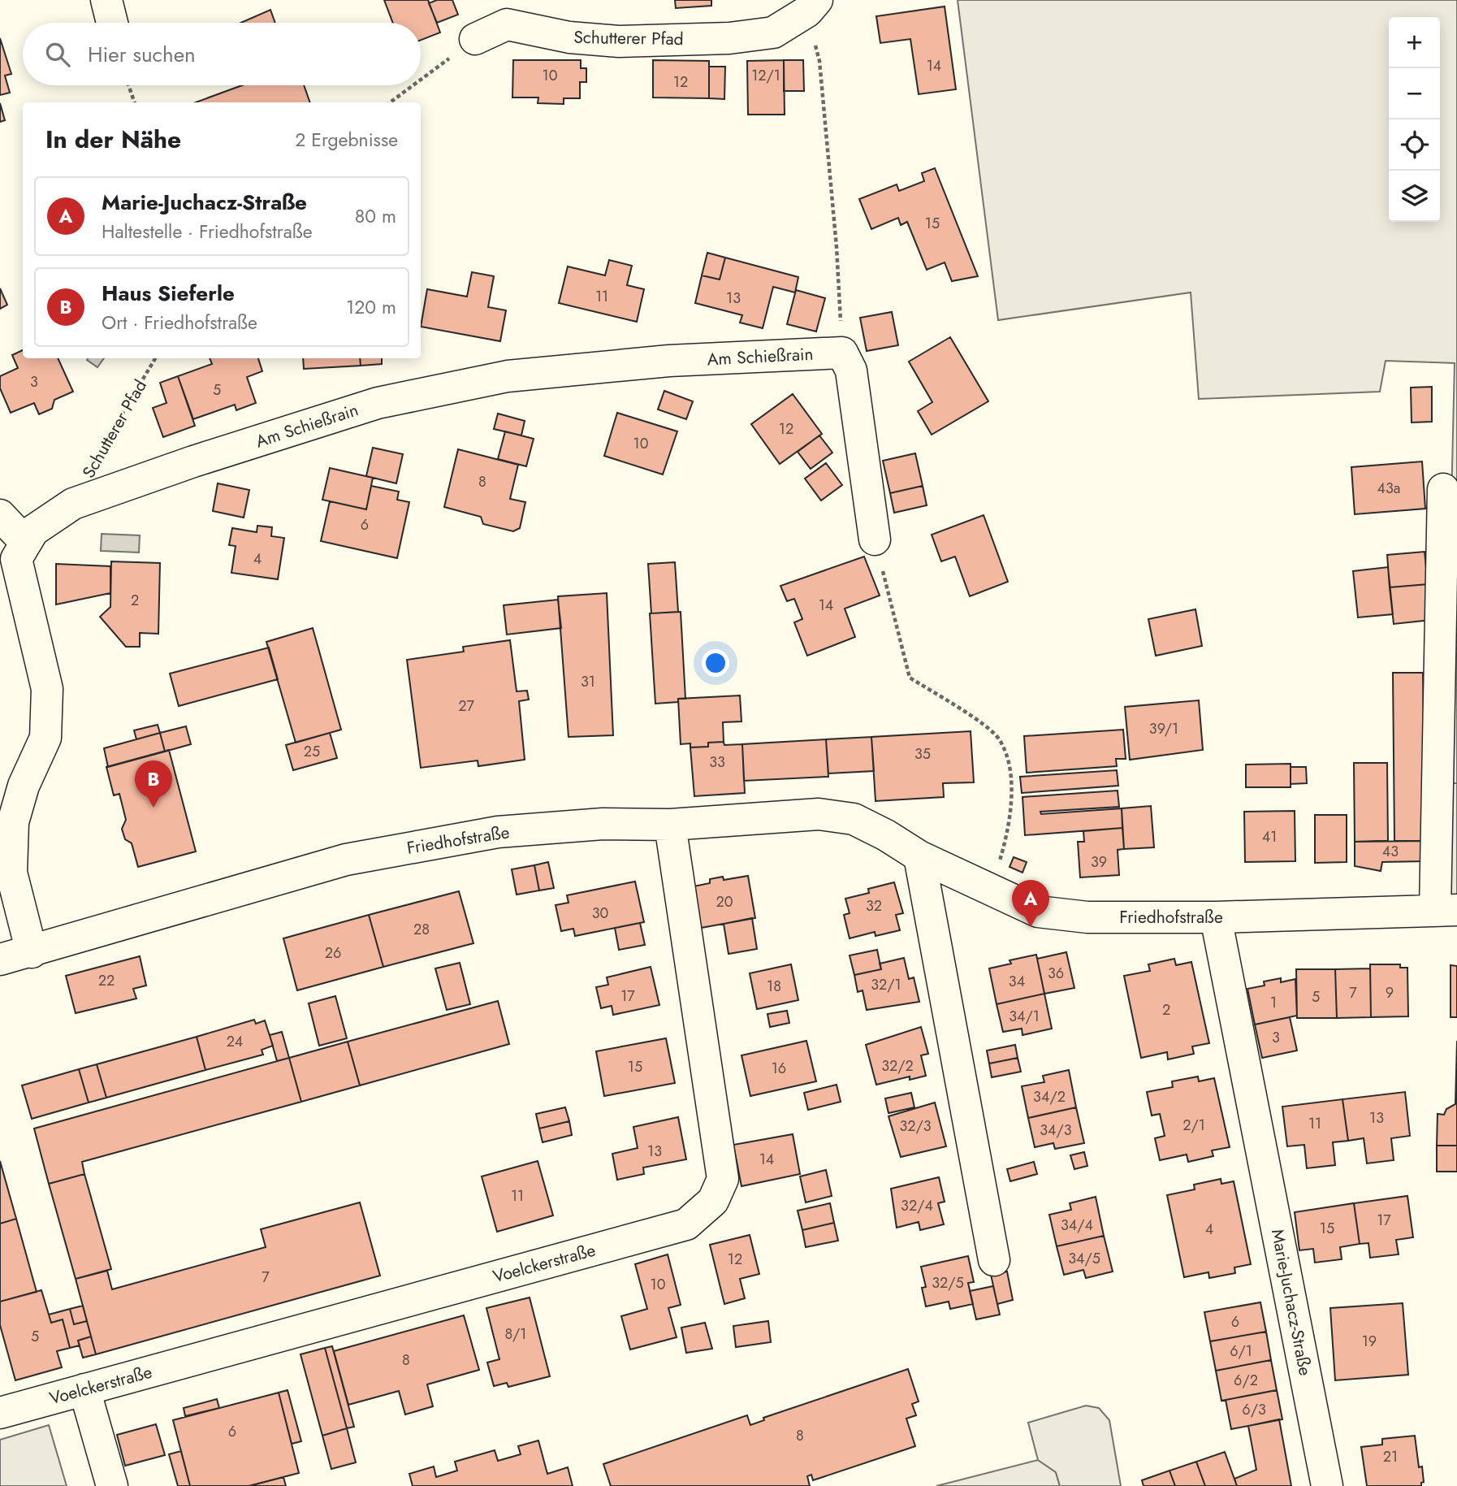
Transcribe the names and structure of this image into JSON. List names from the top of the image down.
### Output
{
  "streets": {
    "street": [
      "Schutterer Pfad",
      "Am Schießrain",
      "Friedhofstraße",
      "Voelckerstraße",
      "Marie-Juchacz-Straße"
    ]
  },
  "crossings": [
    ["Schutterer Pfad", "Am Schießrain"],
    ["Am Schießrain", "Friedhofstraße"],
    ["Friedhofstraße", "Voelckerstraße"],
    ["Friedhofstraße", "Marie-Juchacz-Straße"]
  ],
  "house_numbers": [
    "14",
    "10",
    "12/1",
    "12",
    "15",
    "11",
    "13",
    "3",
    "5",
    "12",
    "10",
    "8",
    "43a",
    "6",
    "4",
    "2",
    "14",
    "31",
    "27",
    "39/1",
    "25",
    "35",
    "33",
    "41",
    "43",
    "39",
    "20",
    "32",
    "30",
    "28",
    "26",
    "36",
    "22",
    "34",
    "32/1",
    "18",
    "7",
    "9",
    "17",
    "5",
    "1",
    "2",
    "34/1",
    "3",
    "24",
    "32/2",
    "15",
    "16",
    "34/2",
    "13",
    "11",
    "2/1",
    "32/3",
    "34/3",
    "13",
    "14",
    "11",
    "32/4",
    "17",
    "34/4",
    "15",
    "4",
    "34/5",
    "12",
    "7",
    "32/5",
    "10",
    "6",
    "8/1",
    "5",
    "19",
    "6/1",
    "8",
    "6/2",
    "6/3",
    "6",
    "8",
    "21"
  ],
  "page": {
    "map_buttons": ["+", "−"],
    "search": "Hier suchen",
    "heading": ["In der Nähe", "2 Ergebnisse"],
    "list": [
      {
        "mark": "A",
        "name": "Marie-Juchacz-Straße",
        "note": "Haltestelle · Friedhofstraße",
        "value": "80 m"
      },
      {
        "mark": "B",
        "name": "Haus Sieferle",
        "note": "Ort · Friedhofstraße",
        "value": "120 m"
      }
    ],
    "pins": ["B", "A"]
  }
}
